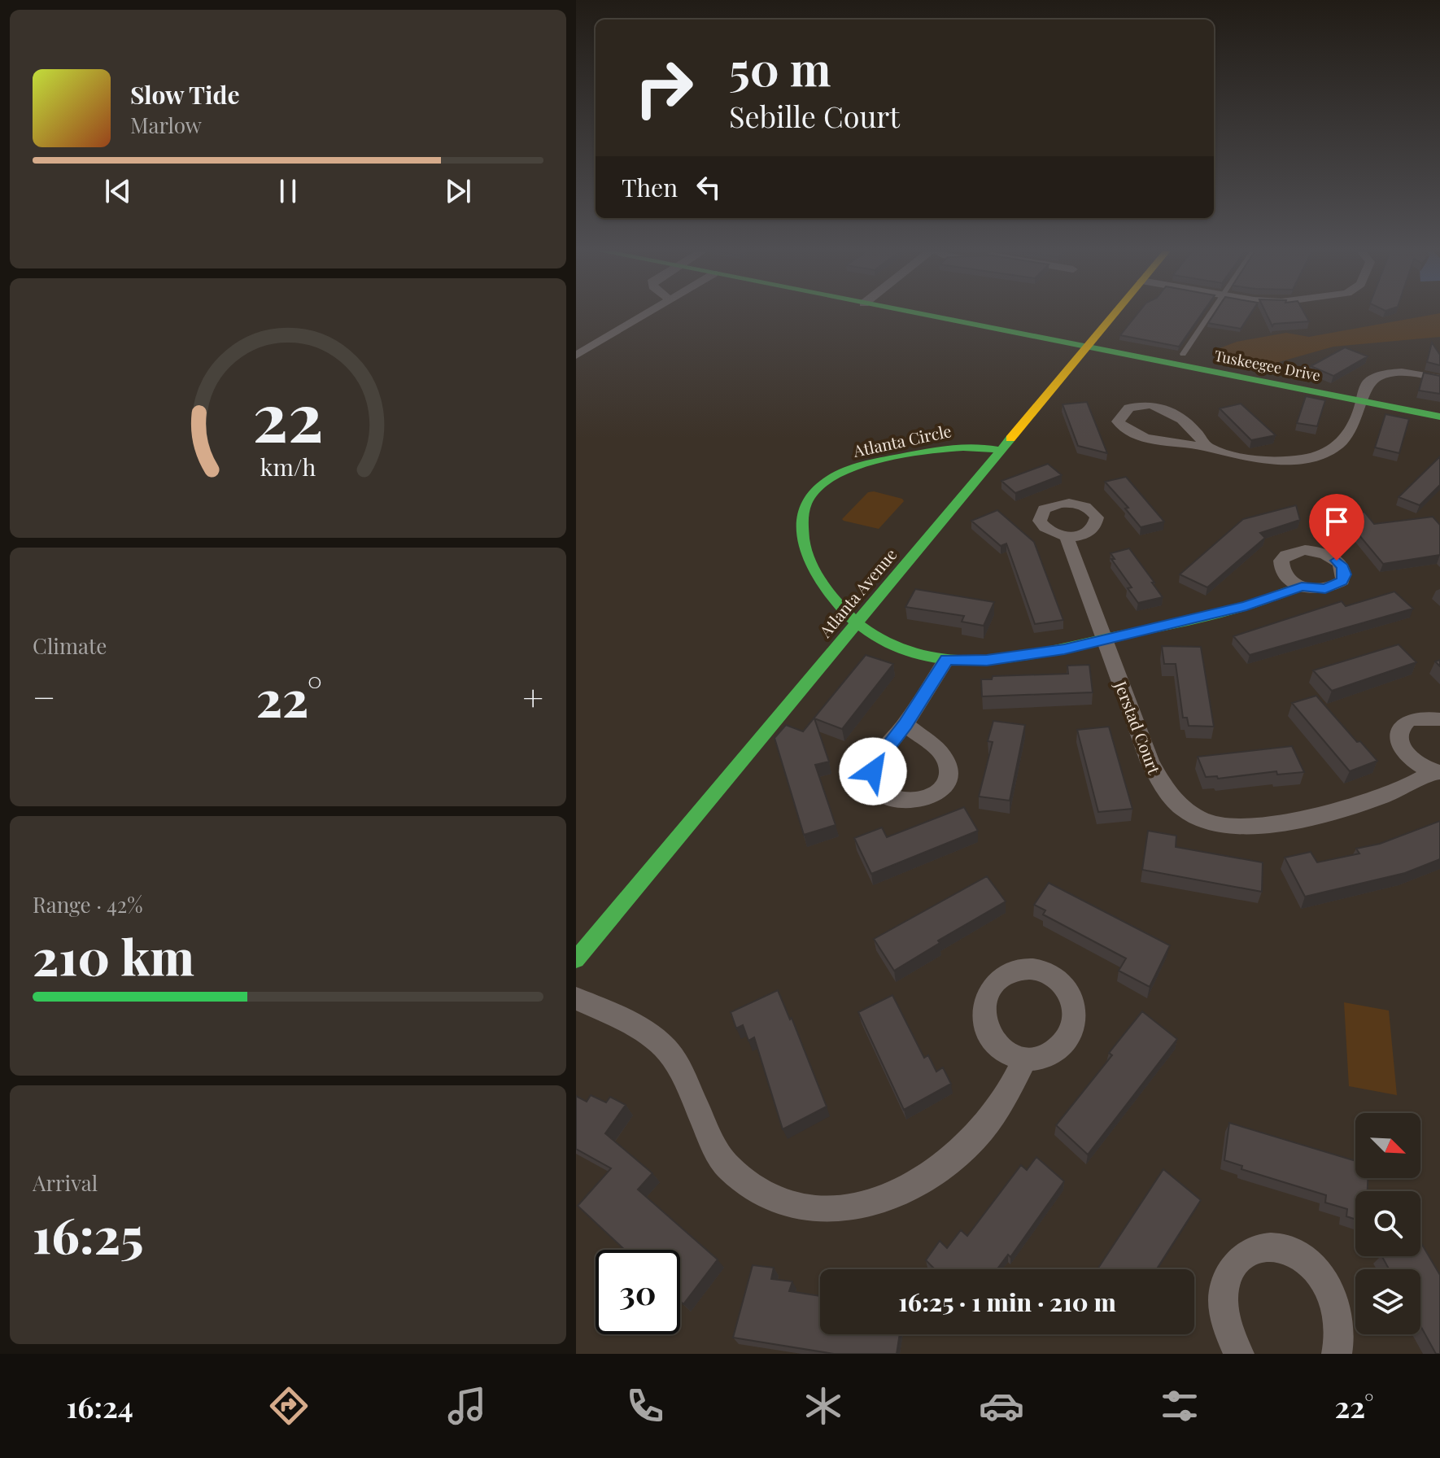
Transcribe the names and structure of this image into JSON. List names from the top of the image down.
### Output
{
  "streets": {
    "street": [
      "Tuskeegee Drive",
      "Atlanta Circle",
      "Atlanta Avenue",
      "Jerstad Court"
    ]
  },
  "crossings": [
    ["Tuskeegee Drive", "Atlanta Avenue"],
    ["Atlanta Circle", "Atlanta Avenue"],
    ["Atlanta Circle", "Jerstad Court"]
  ],
  "north": "bottom right",
  "page": {
    "turn": ["50 m", "Sebille Court"],
    "song": ["Slow Tide", "Marlow"],
    "then": "Then",
    "tile": [
      "Climate",
      ["Range · 42%", "210 km"],
      ["Arrival", "16:25"]
    ],
    "heat": ["−", "22°", "+"],
    "limit": "30",
    "trip": "16:25 · 1 min · 210 m",
    "tabs": ["16:24", "22°"],
    "gauge": ["22", "km/h"]
  }
}
